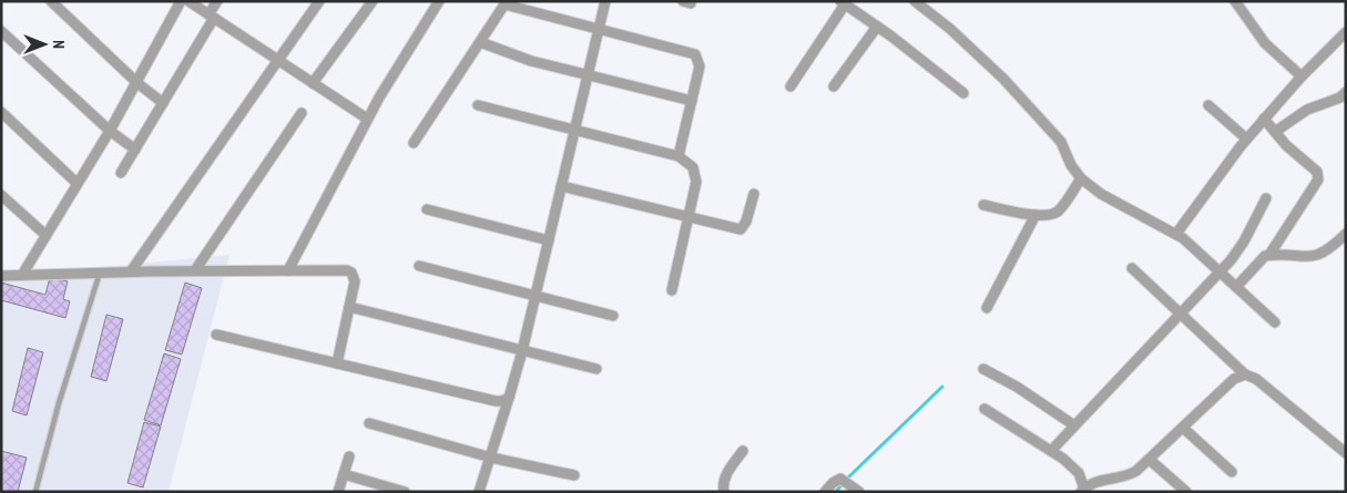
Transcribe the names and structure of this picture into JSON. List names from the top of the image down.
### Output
{
  "north": "right"
}
